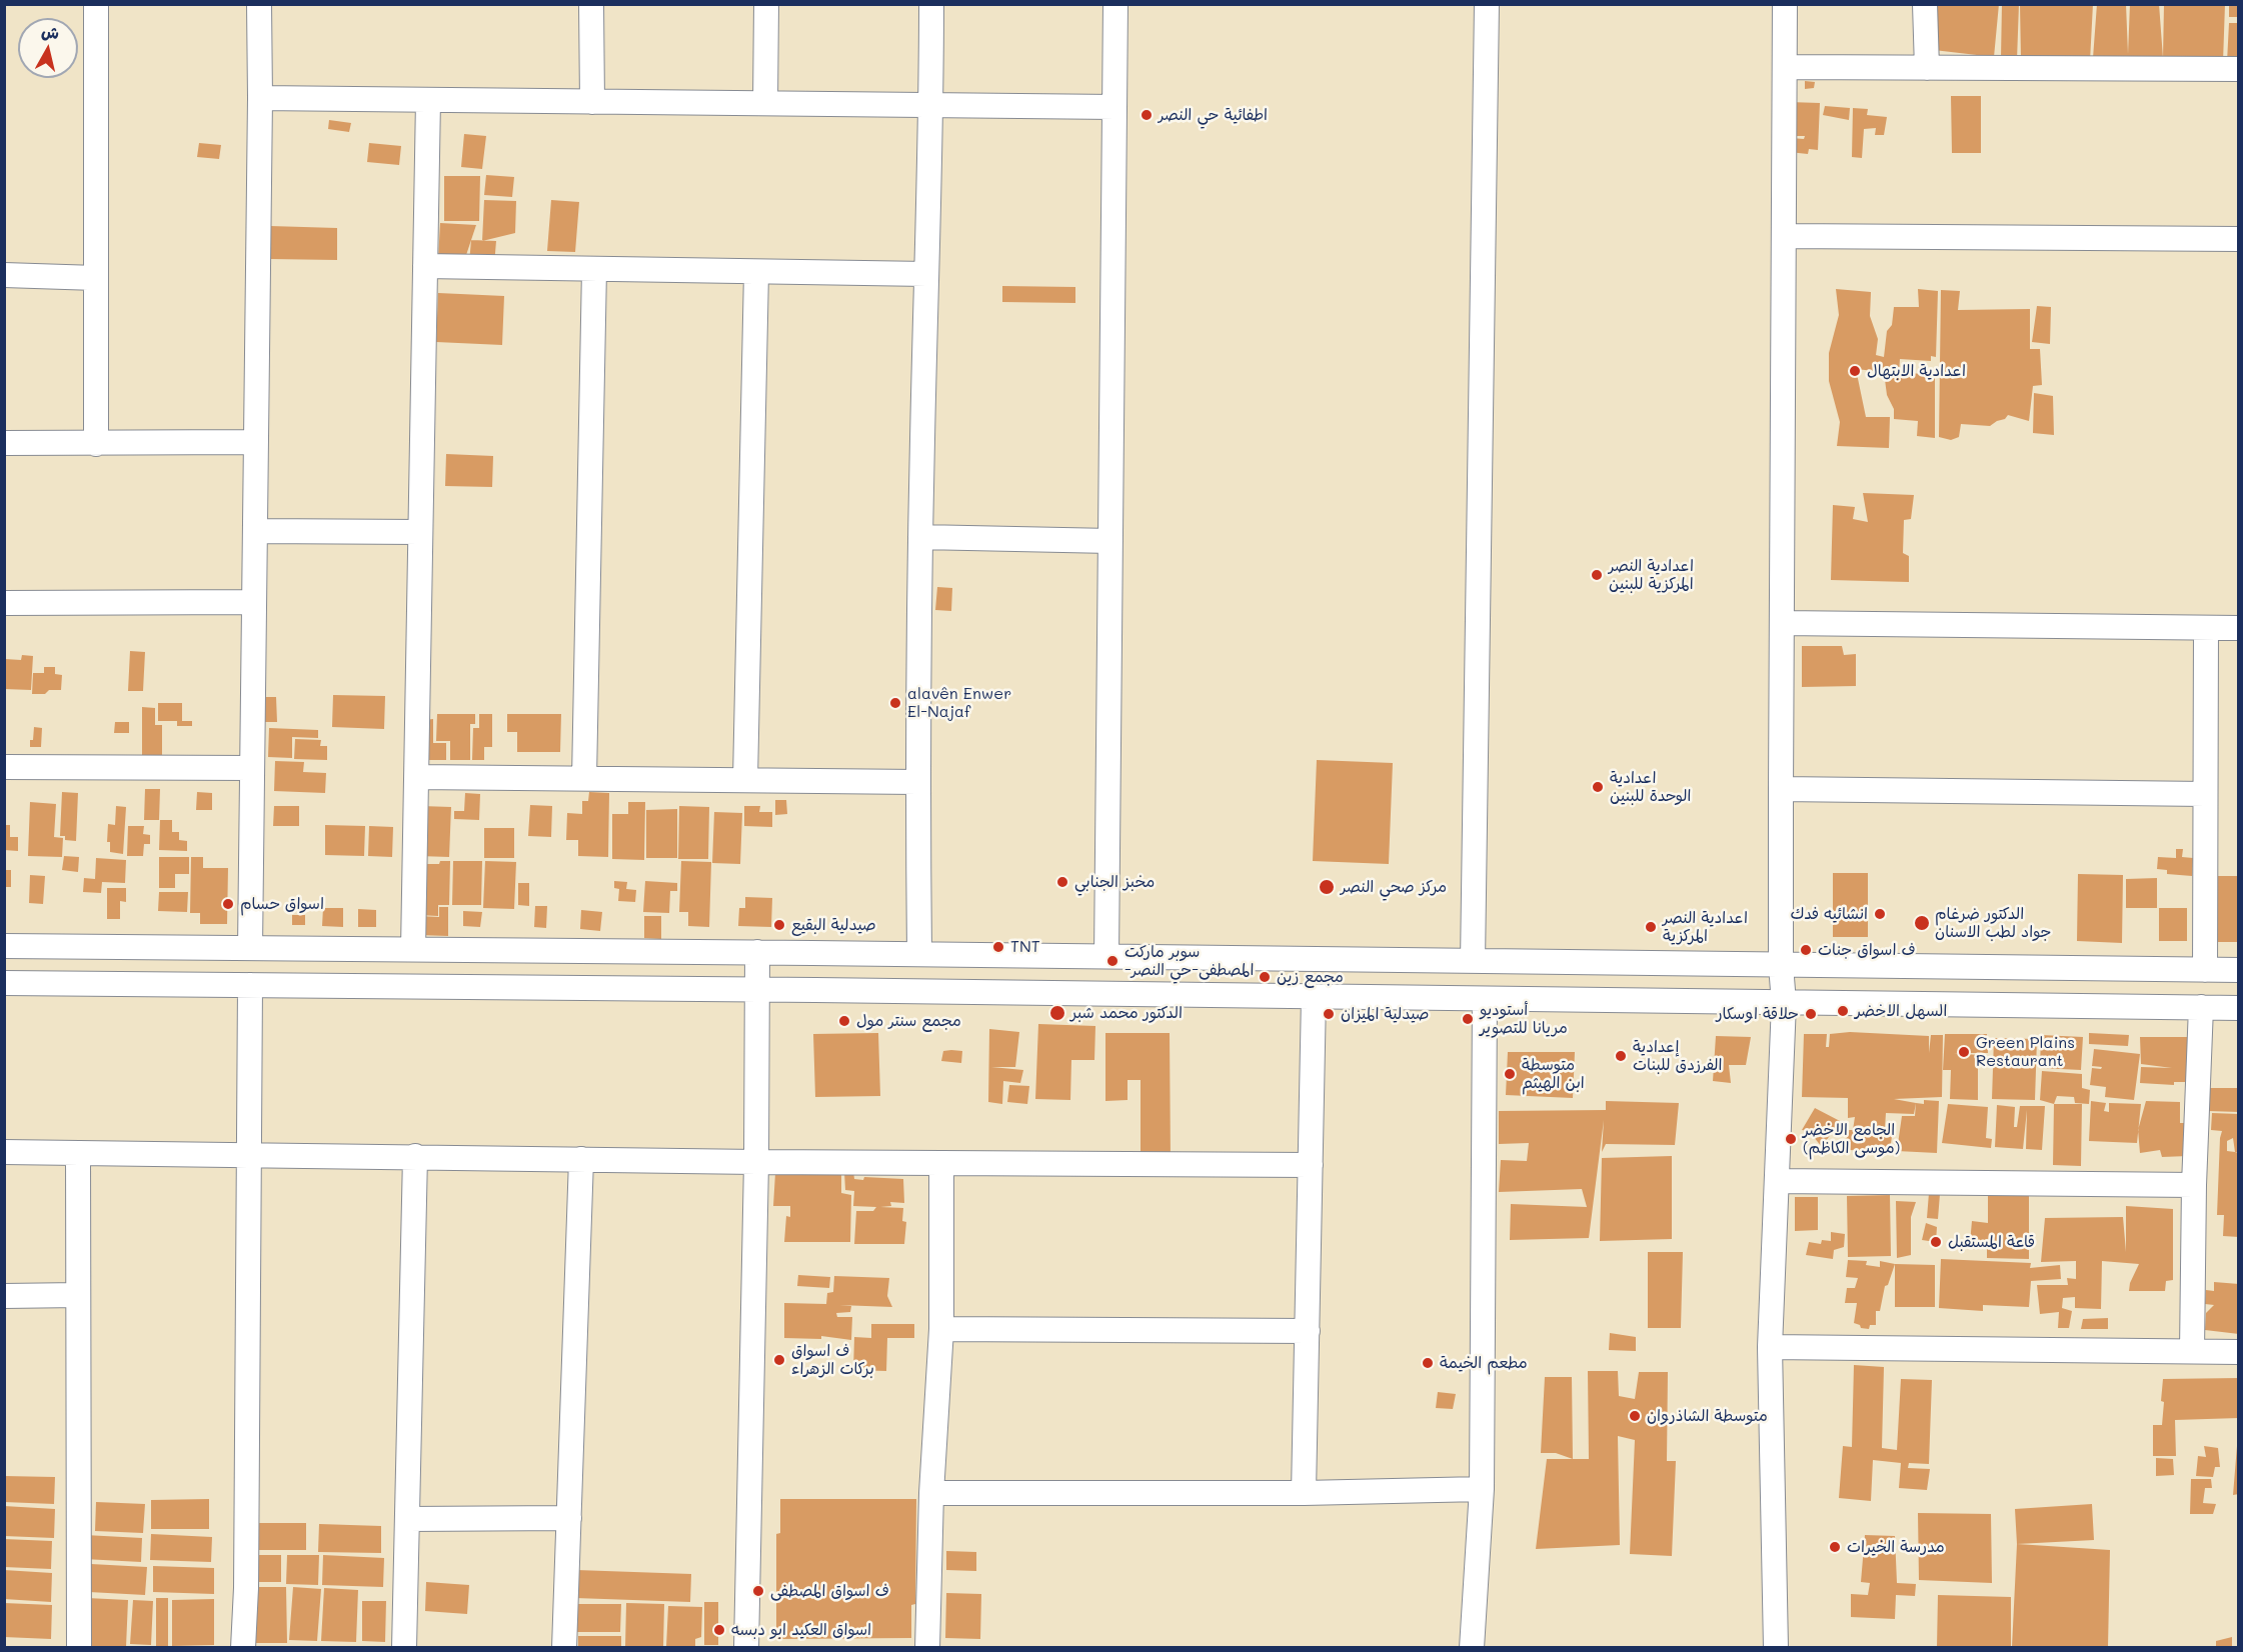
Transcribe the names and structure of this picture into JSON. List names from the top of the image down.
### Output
{
  "places": [
    "اطفائية حي النصر",
    "اعدادية الابتهال",
    "اعدادية النصر المركزية للبنين",
    "alavên Enwer El-Najaf",
    "اعدادية الوحدة للبنين",
    "مخبز الجنابي",
    "مركز صحي النصر",
    "اسواق حسام",
    "انشائيه فدك",
    "الدكتور ضرغام جواد لطب الاسنان",
    "صيدلية البقيع",
    "اعدادية النصر المركزية",
    "TNT",
    "ف اسواق جنات",
    "سوبر ماركت -المصطفى-حي النصر",
    "مجمع زين",
    "السهل الاخضر",
    "الدكتور محمد شبر",
    "صيدلية الميزان",
    "حلاقة اوسكار",
    "أستوديو مريانا للتصوير",
    "مجمع سنتر مول",
    "Green Plains Restaurant",
    "إعدادية الفرزدق للبنات",
    "متوسطة ابن الهيثم",
    "الجامع الاخضر (موسى الكاظم)",
    "قاعة المستقبل",
    "ف اسواق بركات الزهراء",
    "مطعم الخيمة",
    "متوسطة الشاذروان",
    "مدرسة الخيرات",
    "ف اسواق المصطفى",
    "اسواق العكيد ابو دبسه"
  ],
  "north": "top"
}
